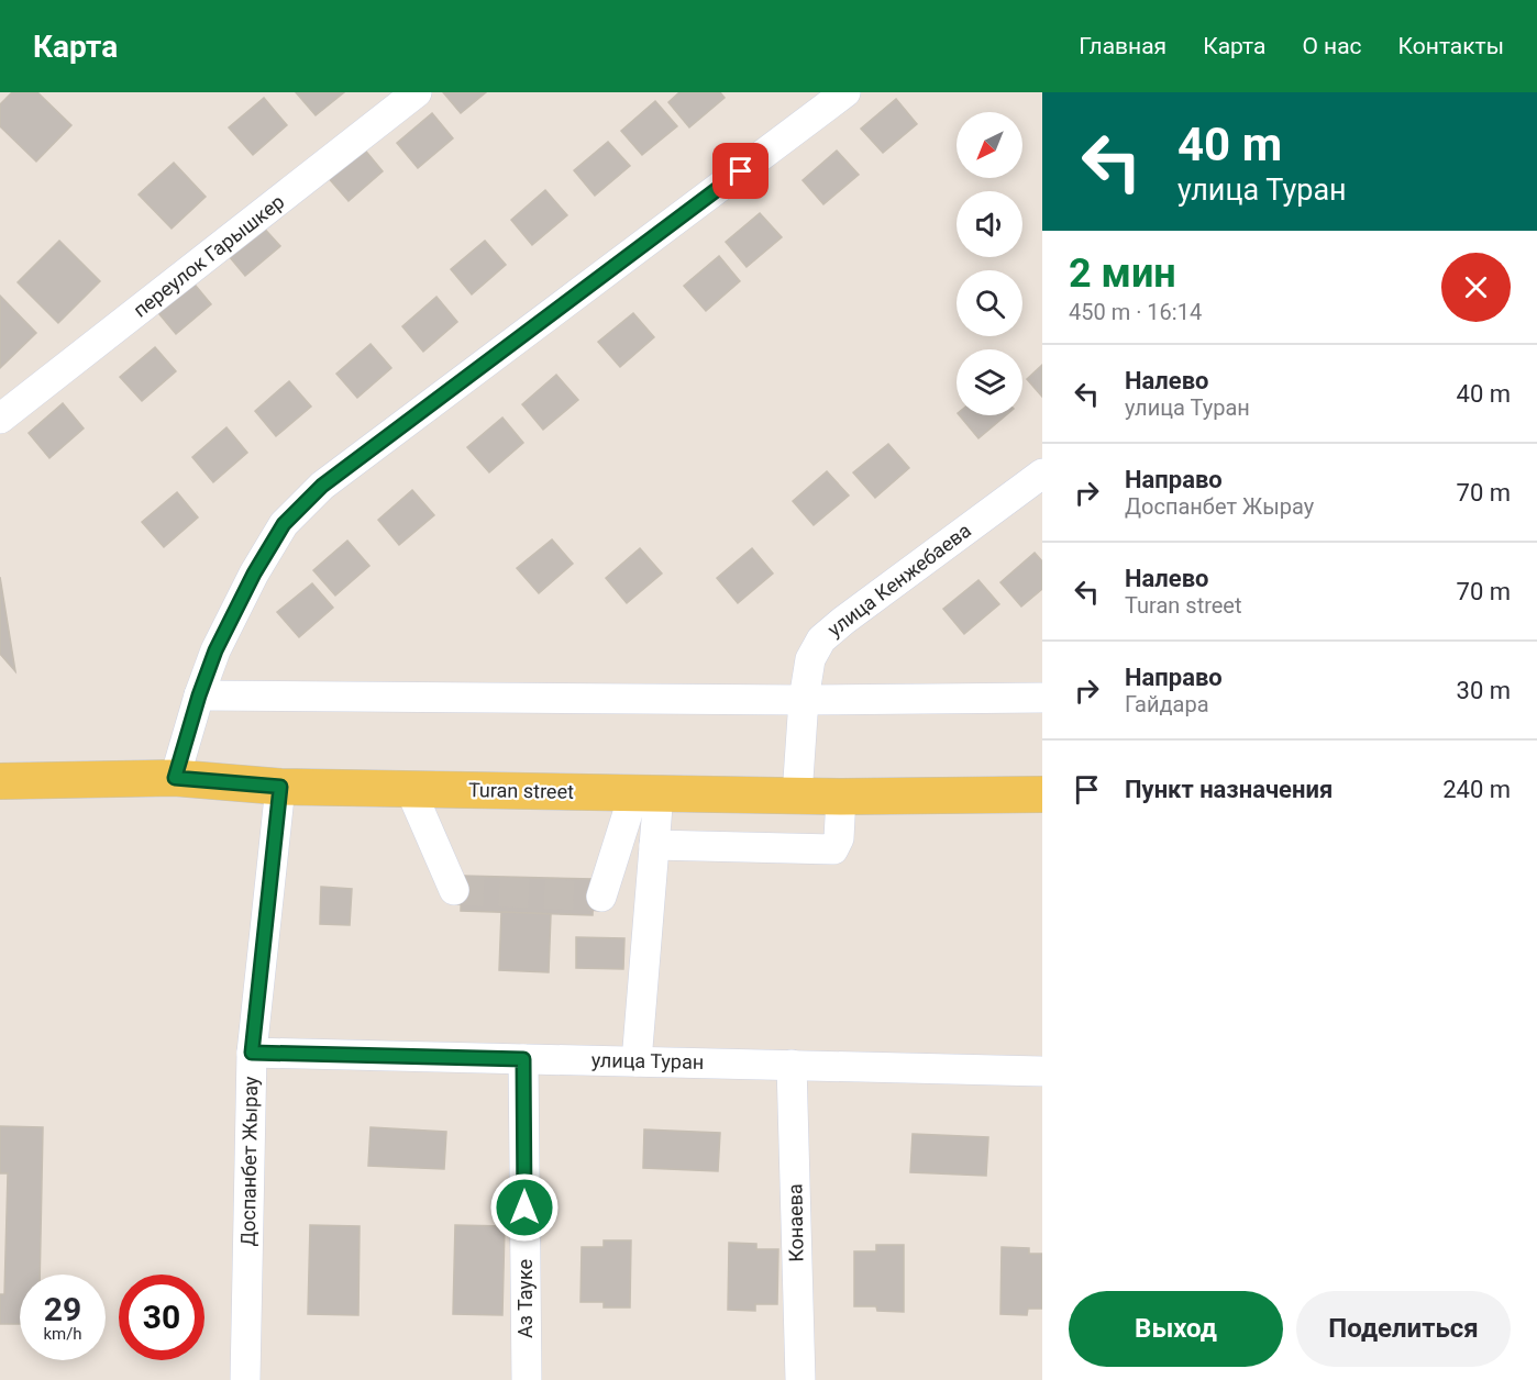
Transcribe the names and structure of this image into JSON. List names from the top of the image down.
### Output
{
  "streets": {
    "main road": ["Turan street"],
    "street": [
      "переулок Гарышкер",
      "улица Кенжебаева",
      "улица Туран",
      "Доспанбет Жырау",
      "Конаева",
      "Аз Тауке"
    ]
  },
  "crossings": [
    ["улица Кенжебаева", "Turan street"],
    ["Turan street", "Доспанбет Жырау"],
    ["улица Туран", "Доспанбет Жырау"],
    ["улица Туран", "Конаева"],
    ["улица Туран", "Аз Тауке"]
  ],
  "north": "bottom left",
  "page": {
    "header": "Карта",
    "nav": [
      "Главная",
      "Карта",
      "О нас",
      "Контакты"
    ],
    "turn": ["40 m", "улица Туран"],
    "heading": ["2 мин", "450 m · 16:14"],
    "list": [
      {
        "name": "Налево",
        "note": "улица Туран",
        "value": "40 m"
      },
      {
        "name": "Направо",
        "note": "Доспанбет Жырау",
        "value": "70 m"
      },
      {
        "name": "Налево",
        "note": "Turan street",
        "value": "70 m"
      },
      {
        "name": "Направо",
        "note": "Гайдара",
        "value": "30 m"
      },
      {
        "name": "Пункт назначения",
        "value": "240 m"
      }
    ],
    "speed": "29 km/h",
    "limit": "30",
    "buttons": ["Выход", "Поделиться"]
  }
}
